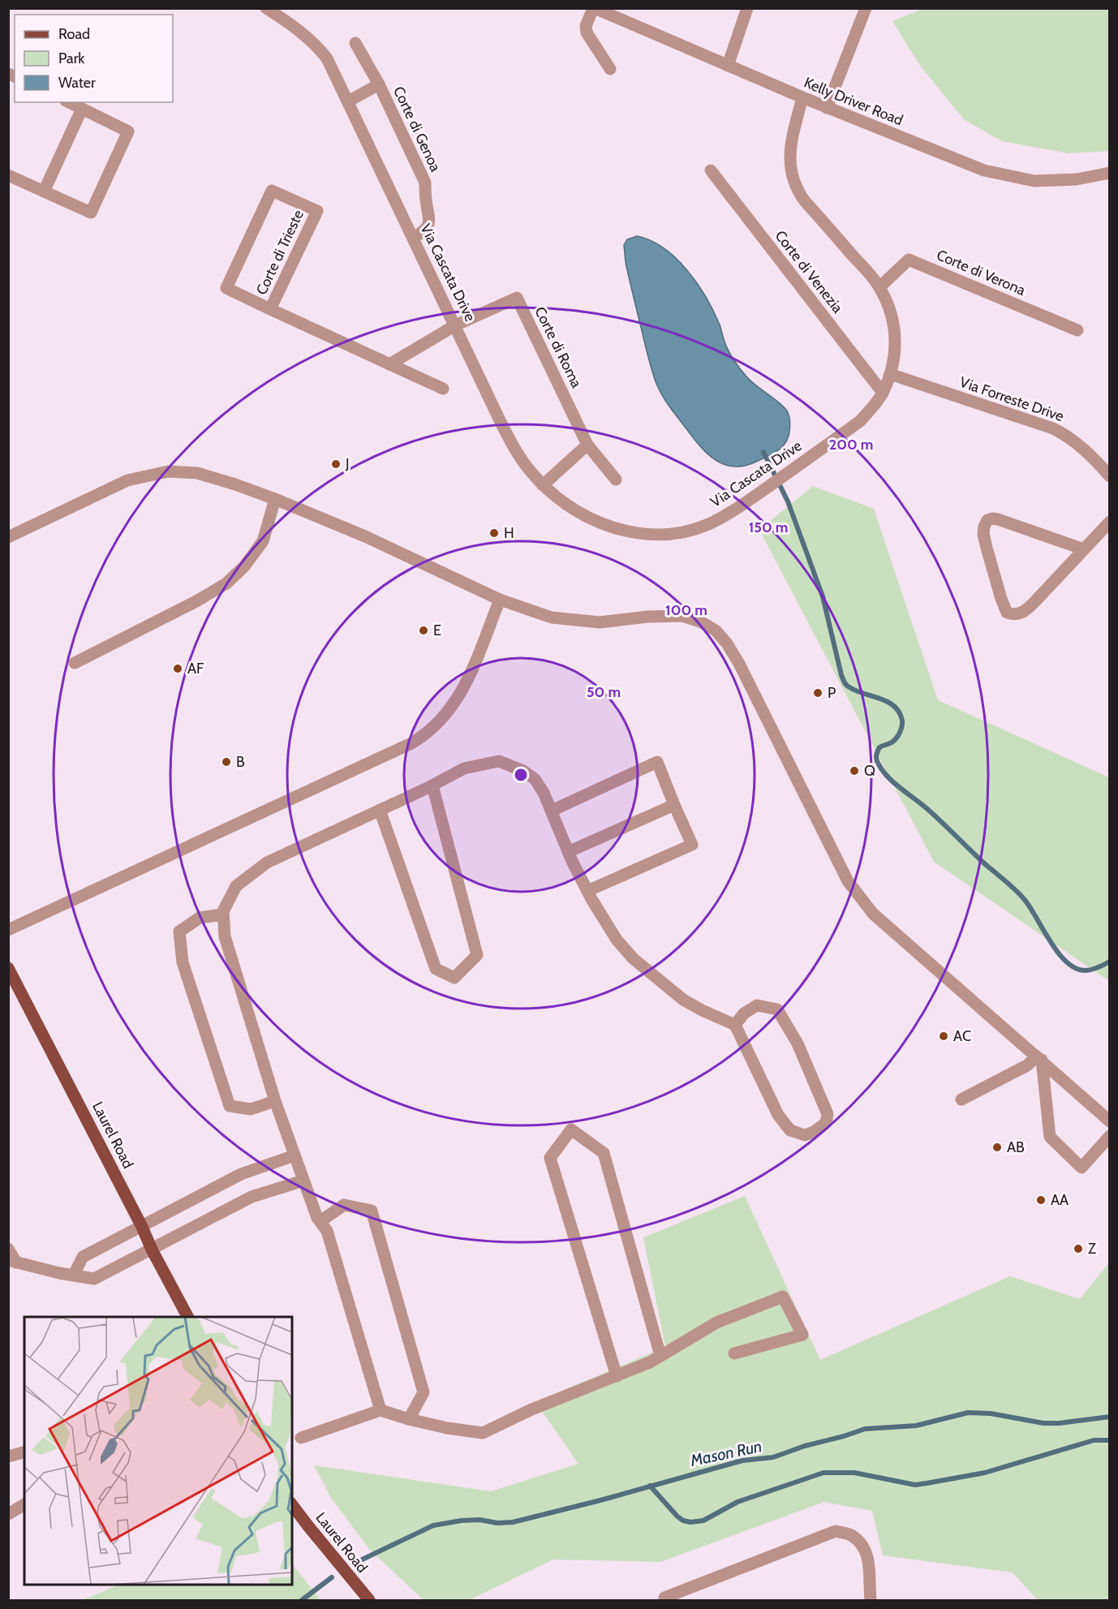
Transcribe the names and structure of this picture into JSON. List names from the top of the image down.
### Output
{
  "streets": {
    "main road": ["Laurel Road"],
    "street": [
      "Kelly Driver Road",
      "Corte di Genoa",
      "Corte di Trieste",
      "Corte di Venezia",
      "Via Cascata Drive",
      "Corte di Verona",
      "Corte di Roma",
      "Via Forreste Drive"
    ]
  },
  "crossings": [
    ["Kelly Driver Road", "Via Cascata Drive"],
    ["Corte di Genoa", "Via Cascata Drive"],
    ["Corte di Venezia", "Via Cascata Drive"],
    ["Via Cascata Drive", "Corte di Verona"],
    ["Via Cascata Drive", "Corte di Roma"],
    ["Via Cascata Drive", "Via Forreste Drive"]
  ],
  "water": ["Mason Run"],
  "places": [
    "J",
    "H",
    "E",
    "AF",
    "P",
    "B",
    "Q",
    "AC",
    "AB",
    "AA",
    "Z"
  ],
  "legend": ["Road", "Park", "Water"],
  "rings": [
    "200 m",
    "150 m",
    "100 m",
    "50 m"
  ]
}
